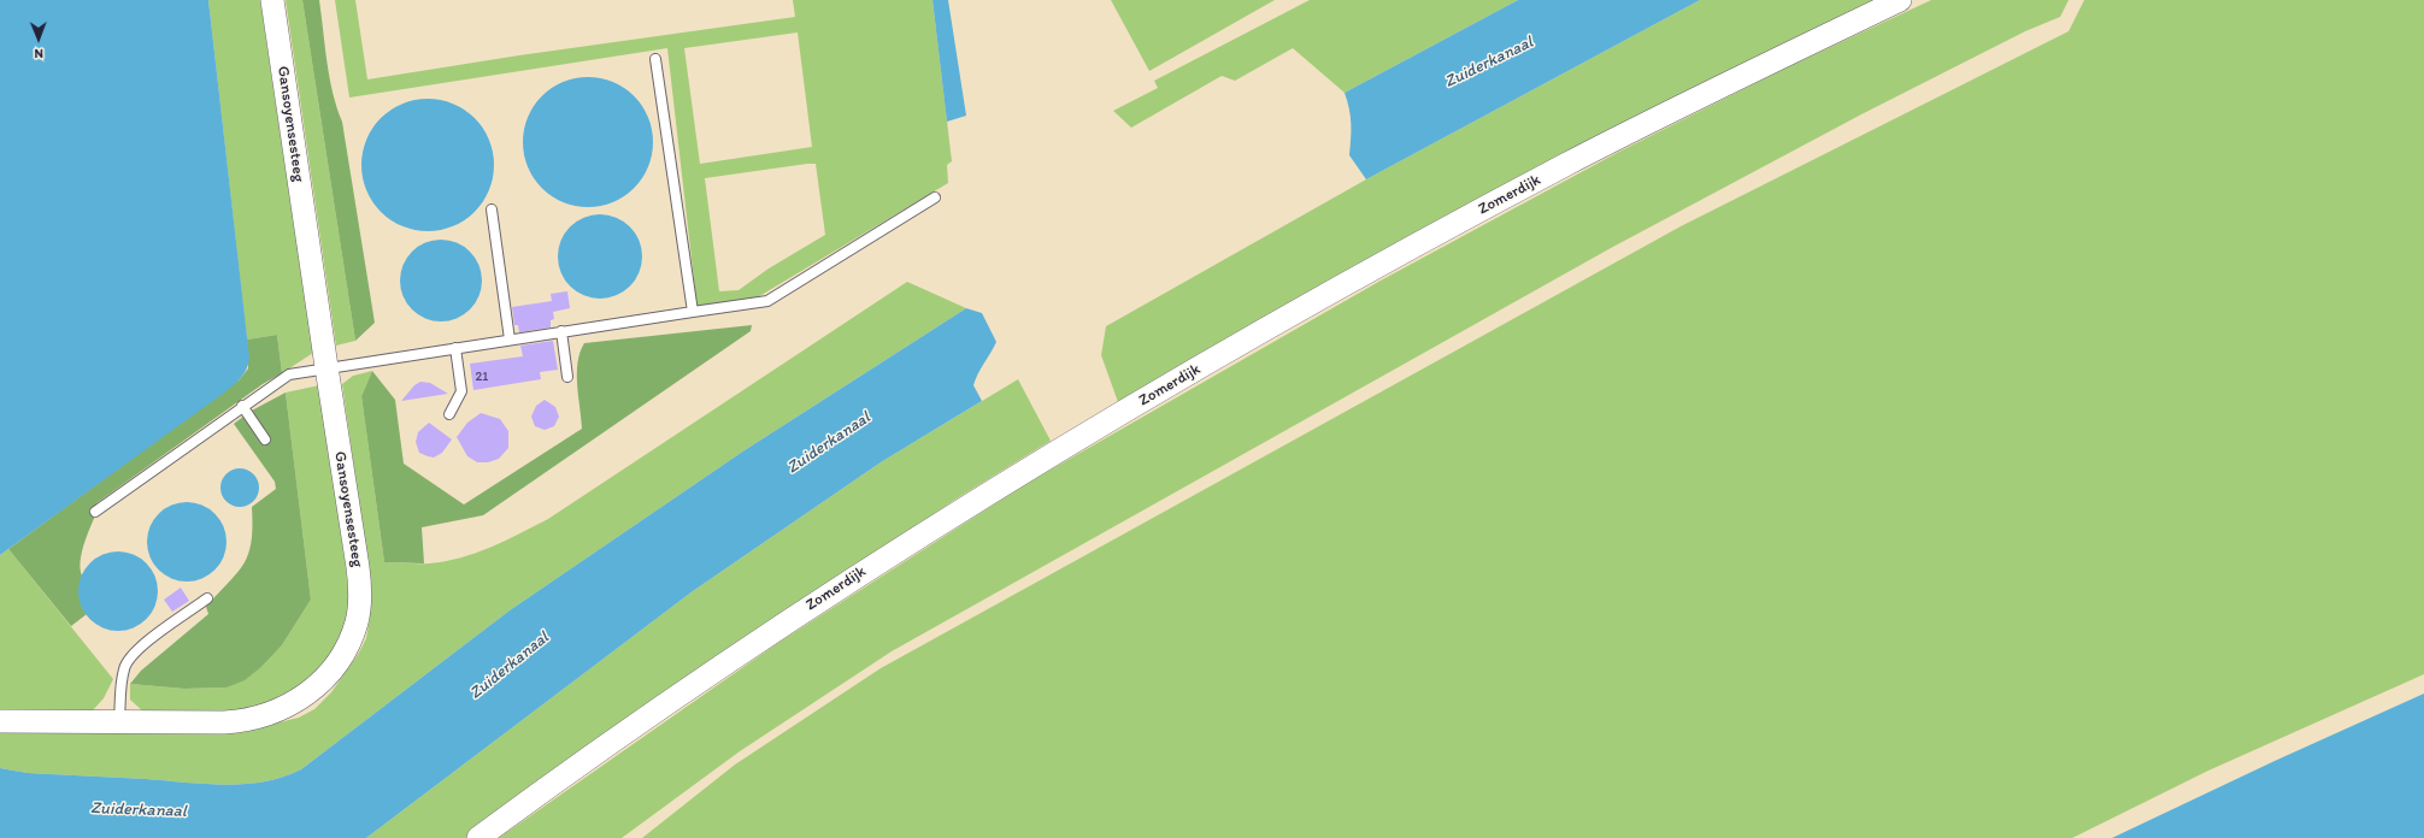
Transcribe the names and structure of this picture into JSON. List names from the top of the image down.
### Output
{
  "streets": {
    "street": ["Gansoyensesteeg", "Zomerdijk"]
  },
  "water": ["Zuiderkanaal"],
  "house_numbers": ["21"],
  "north": "bottom"
}
